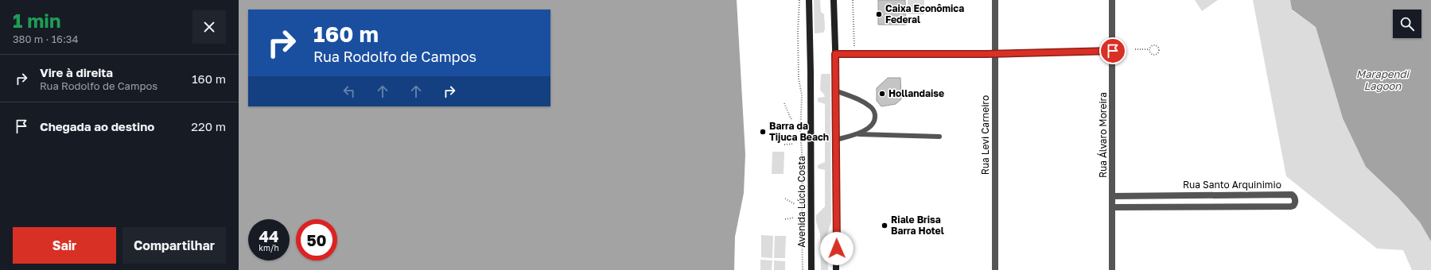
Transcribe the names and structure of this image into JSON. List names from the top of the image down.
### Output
{
  "streets": {
    "main road": ["Avenida Lúcio Costa"],
    "street": ["Rua Levi Carneiro", "Rua Álvaro Moreira", "Rua Santo Arquinimio"]
  },
  "crossings": [
    ["Rua Álvaro Moreira", "Rua Santo Arquinimio"]
  ],
  "water": ["Marapendi Lagoon"],
  "places": [
    "Caixa Econômica Federal",
    "Hollandaise",
    "Barra da Tijuca Beach",
    "Riale Brisa Barra Hotel"
  ],
  "page": {
    "heading": ["1 min", "380 m · 16:34"],
    "turn": ["160 m", "Rua Rodolfo de Campos"],
    "list": [
      {
        "name": "Vire à direita",
        "note": "Rua Rodolfo de Campos",
        "value": "160 m"
      },
      {
        "name": "Chegada ao destino",
        "value": "220 m"
      }
    ],
    "speed": "44 km/h",
    "limit": "50",
    "buttons": ["Sair", "Compartilhar"]
  }
}
